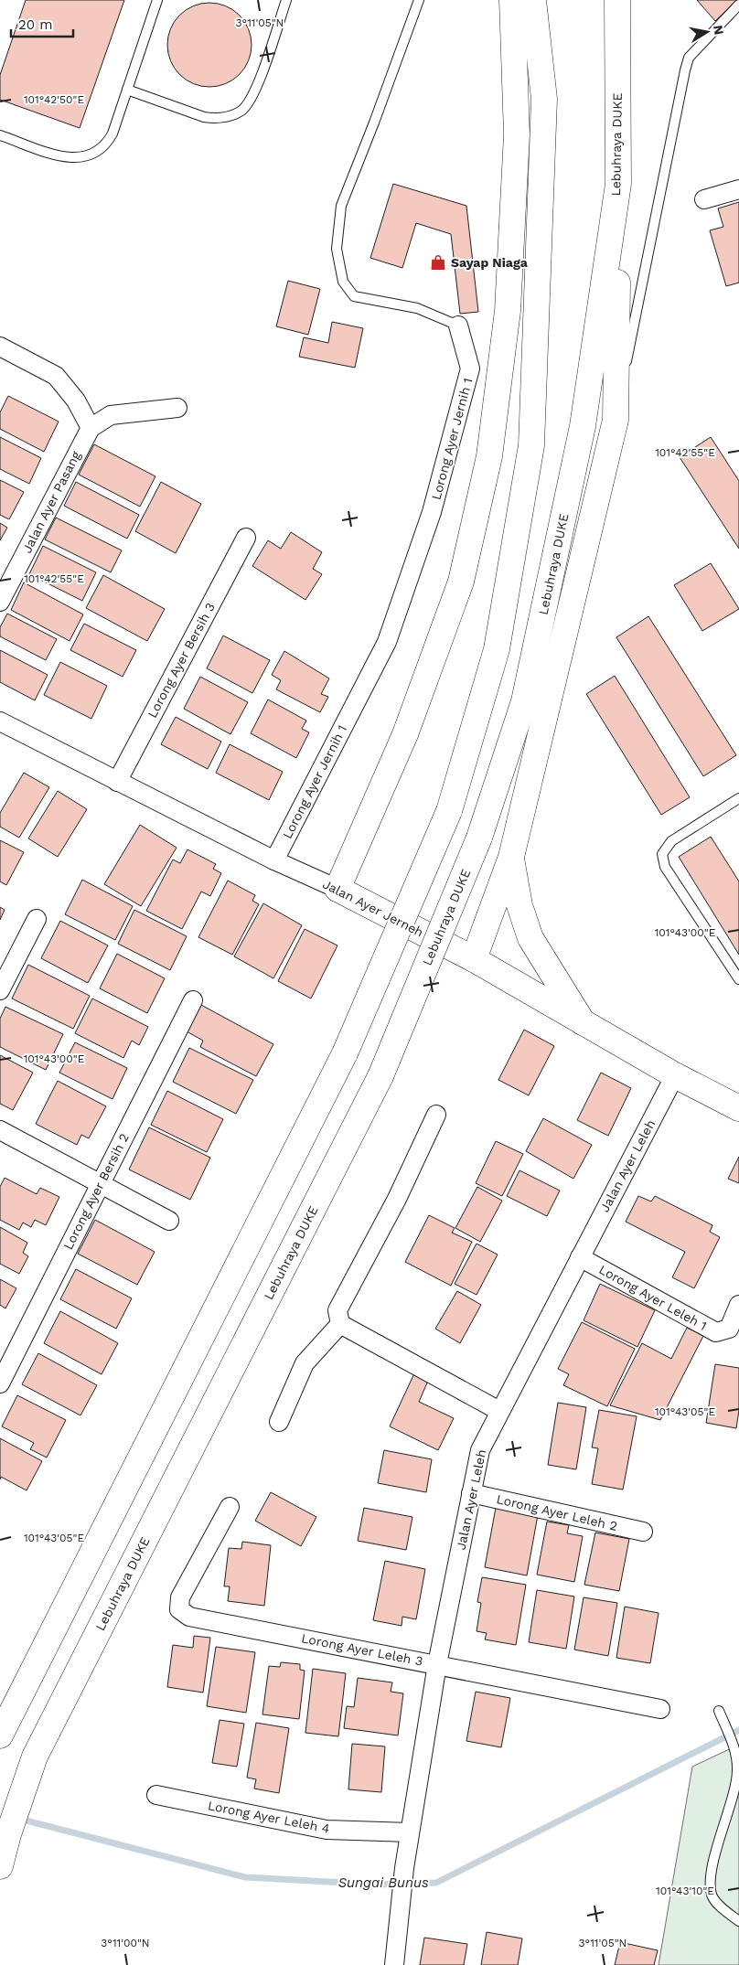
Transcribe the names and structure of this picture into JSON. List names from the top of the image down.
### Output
{
  "streets": {
    "main road": ["Lebuhraya DUKE", "Jalan Ayer Jerneh"],
    "street": [
      "Lorong Ayer Jernih 1",
      "Jalan Ayer Pasang",
      "Lorong Ayer Bersih 3",
      "Jalan Ayer Leleh",
      "Lorong Ayer Bersih 2",
      "Lorong Ayer Leleh 1",
      "Lorong Ayer Leleh 2",
      "Lorong Ayer Leleh 3",
      "Lorong Ayer Leleh 4"
    ]
  },
  "crossings": [
    ["Lorong Ayer Jernih 1", "Jalan Ayer Jerneh"],
    ["Lorong Ayer Bersih 3", "Jalan Ayer Jerneh"],
    ["Jalan Ayer Jerneh", "Jalan Ayer Leleh"],
    ["Jalan Ayer Leleh", "Lorong Ayer Leleh 1"],
    ["Jalan Ayer Leleh", "Lorong Ayer Leleh 2"],
    ["Jalan Ayer Leleh", "Lorong Ayer Leleh 3"],
    ["Jalan Ayer Leleh", "Lorong Ayer Leleh 4"]
  ],
  "water": ["Sungai Bunus"],
  "places": {
    "shop": ["Sayap Niaga"]
  },
  "scale_bar": "20 m",
  "north": "right",
  "coordinates": [
    "3°11'05\"N",
    "101°42'50\"E",
    "101°42'55\"E",
    "101°43'00\"E",
    "101°43'05\"E",
    "101°43'10\"E",
    "3°11'00\"N"
  ]
}
